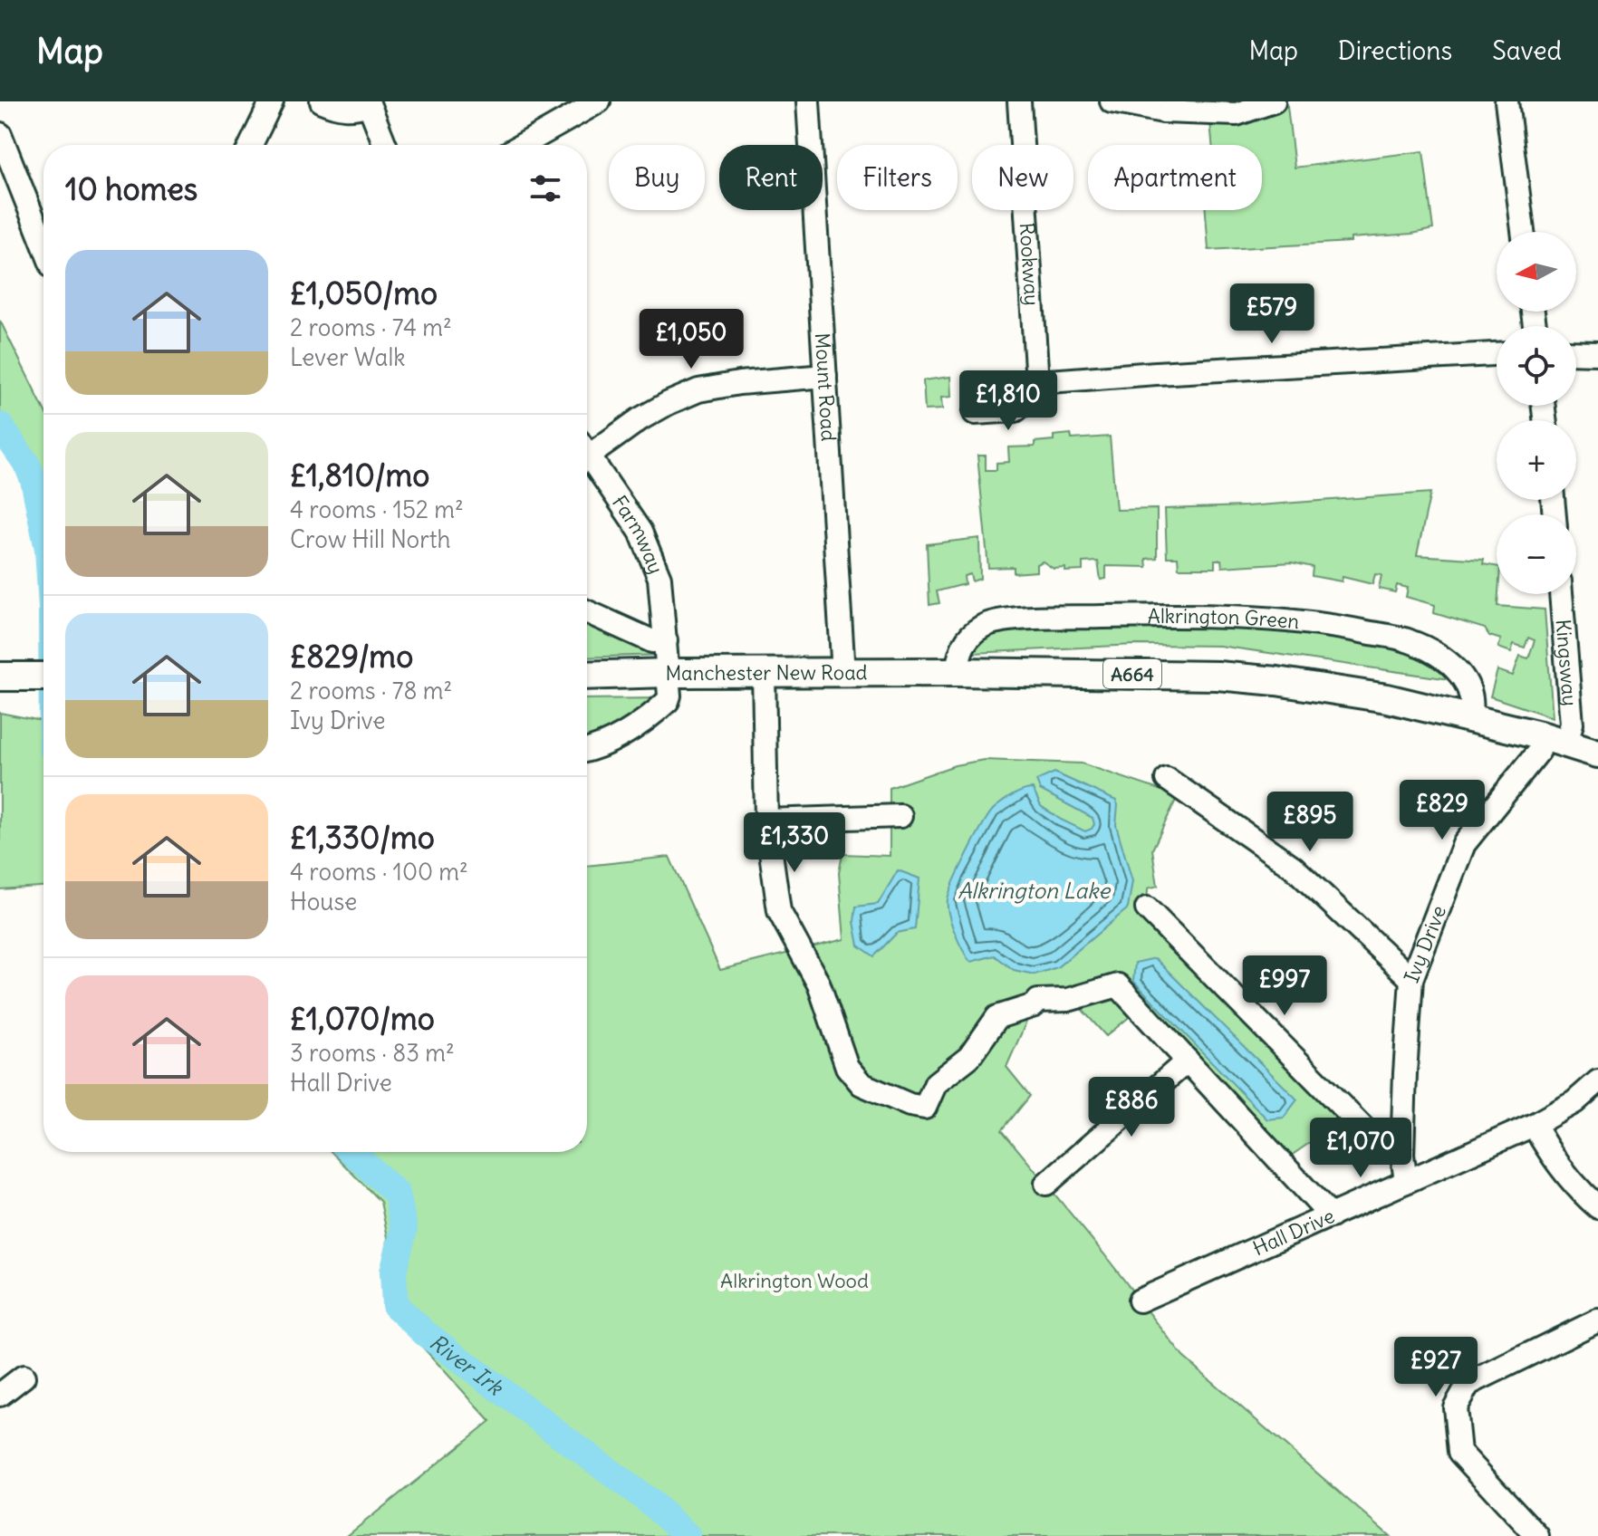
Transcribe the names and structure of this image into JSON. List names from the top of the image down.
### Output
{
  "streets": {
    "main road": ["Manchester New Road", "A664"],
    "street": [
      "Rookway",
      "Mount Road",
      "Farmway",
      "Alkrington Green",
      "Kingsway",
      "Ivy Drive",
      "Hall Drive"
    ]
  },
  "crossings": [
    ["Mount Road", "Manchester New Road"],
    ["Farmway", "Manchester New Road"],
    ["Alkrington Green", "Manchester New Road"],
    ["Alkrington Green", "A664"],
    ["Kingsway", "Ivy Drive"],
    ["Manchester New Road", "A664"],
    ["Ivy Drive", "Hall Drive"]
  ],
  "water": ["Alkrington Lake", "River Irk"],
  "parks": ["Alkrington Wood"],
  "north": "left",
  "page": {
    "header": "Map",
    "nav": ["Map", "Directions", "Saved"],
    "chip": [
      "Buy",
      "Rent",
      "Filters",
      "New",
      "Apartment"
    ],
    "heading": "10 homes",
    "map_buttons": ["+", "−"],
    "list": [
      {
        "name": "£1,050/mo",
        "note": "2 rooms · 74 m² · Lever Walk"
      },
      {
        "name": "£1,810/mo",
        "note": "4 rooms · 152 m² · Crow Hill North"
      },
      {
        "name": "£829/mo",
        "note": "2 rooms · 78 m² · Ivy Drive"
      },
      {
        "name": "£1,330/mo",
        "note": "4 rooms · 100 m² · House"
      },
      {
        "name": "£1,070/mo",
        "note": "3 rooms · 83 m² · Hall Drive"
      }
    ],
    "price": [
      "£579",
      "£1,050",
      "£1,810",
      "£829",
      "£895",
      "£1,330",
      "£997",
      "£886",
      "£1,070",
      "£927"
    ]
  }
}
